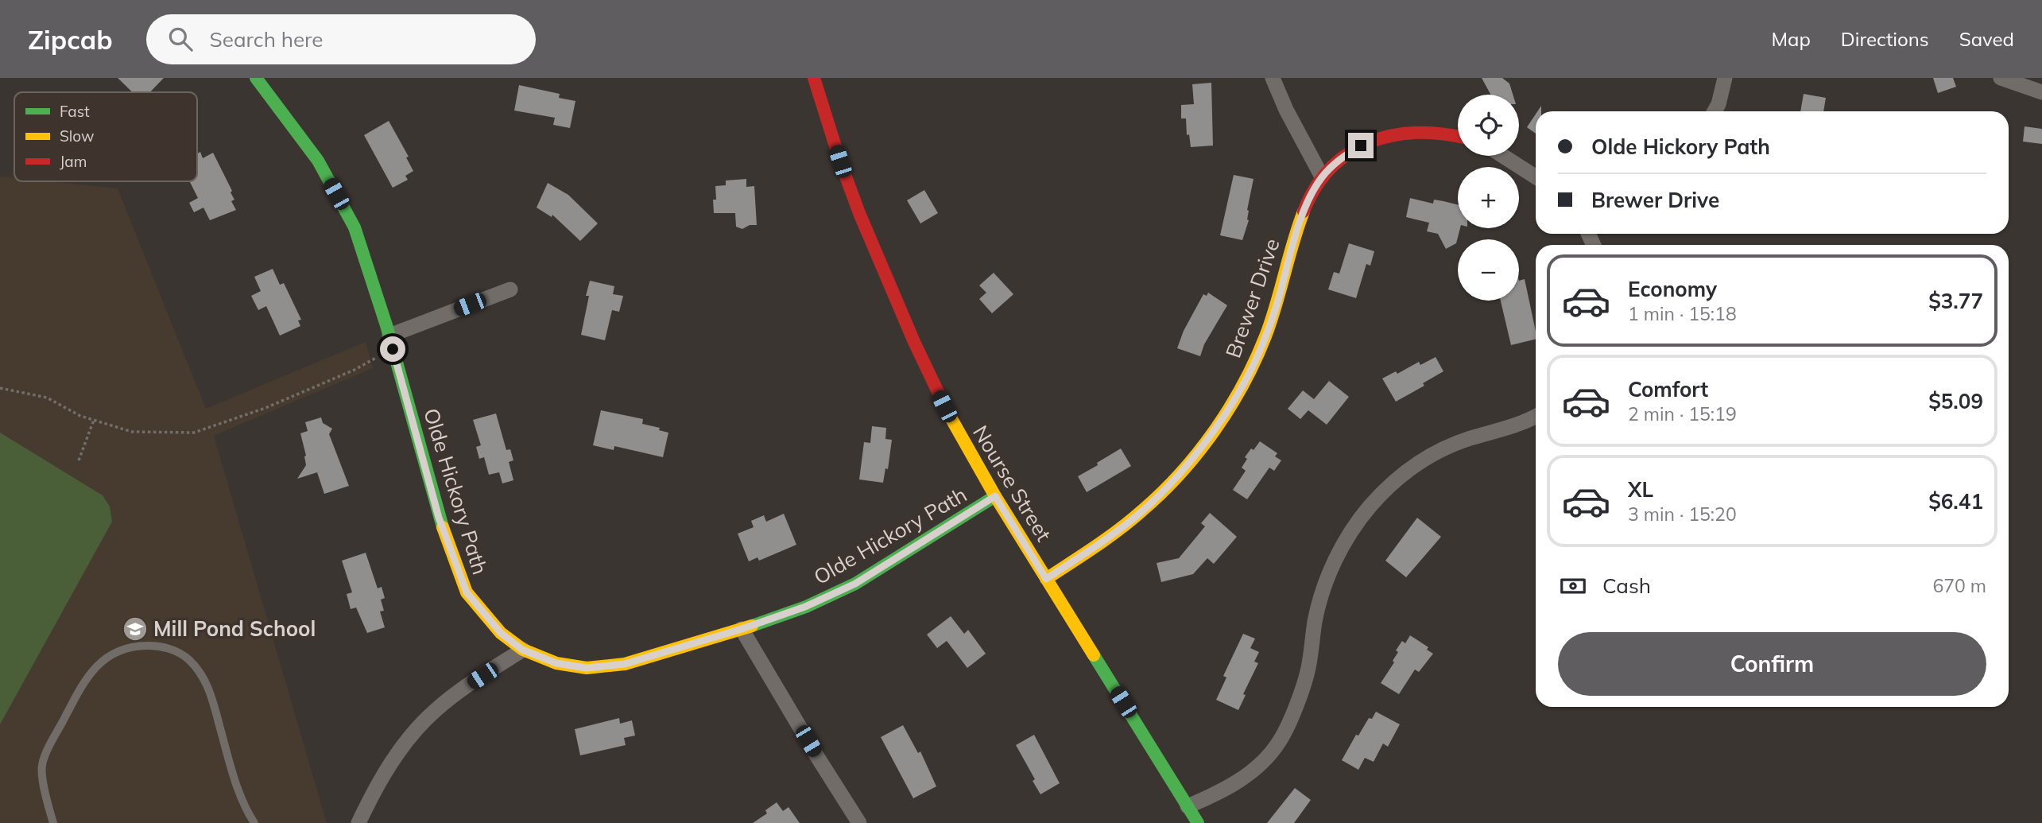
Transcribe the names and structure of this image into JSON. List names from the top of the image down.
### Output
{
  "streets": {
    "street": ["Brewer Drive", "Nourse Street", "Olde Hickory Path"]
  },
  "crossings": [
    ["Brewer Drive", "Nourse Street"],
    ["Nourse Street", "Olde Hickory Path"]
  ],
  "places": {
    "school or university": ["Mill Pond School"]
  },
  "legend": ["Fast", "Slow", "Jam"],
  "page": {
    "header": "Zipcab",
    "search": "Search here",
    "nav": ["Map", "Directions", "Saved"],
    "map_buttons": ["+", "−"],
    "banner": ["Olde Hickory Path", "Brewer Drive"],
    "list": [
      {
        "name": "Economy",
        "note": "1 min · 15:18",
        "value": "$3.77"
      },
      {
        "name": "Comfort",
        "note": "2 min · 15:19",
        "value": "$5.09"
      },
      {
        "name": "XL",
        "note": "3 min · 15:20",
        "value": "$6.41"
      }
    ],
    "pay": ["Cash", "670 m"],
    "buttons": "Confirm"
  }
}
